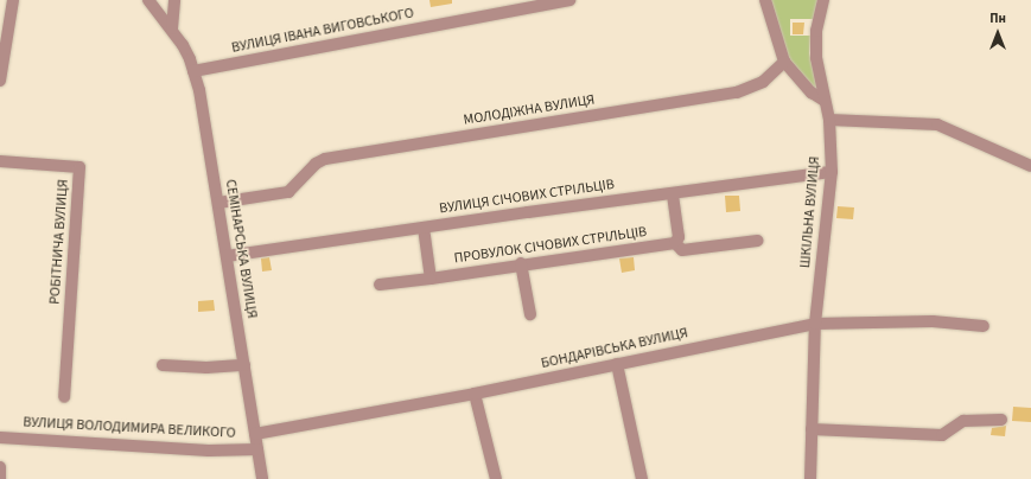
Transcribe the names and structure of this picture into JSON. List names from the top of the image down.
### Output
{
  "streets": {
    "street": [
      "ВУЛИЦЯ ІВАНА ВИГОВСЬКОГО",
      "МОЛОДІЖНА ВУЛИЦЯ",
      "ВУЛИЦЯ СІЧОВИХ СТРІЛЬЦІВ",
      "ШКІЛЬНА ВУЛИЦЯ",
      "РОБІТНИЧА ВУЛИЦЯ",
      "ПРОВУЛОК СІЧОВИХ СТРІЛЬЦІВ",
      "СЕМІНАРСЬКА ВУЛИЦЯ",
      "БОНДАРІВСЬКА ВУЛИЦЯ",
      "ВУЛИЦЯ ВОЛОДИМИРА ВЕЛИКОГО"
    ]
  },
  "crossings": [
    ["ВУЛИЦЯ ІВАНА ВИГОВСЬКОГО", "СЕМІНАРСЬКА ВУЛИЦЯ"],
    ["МОЛОДІЖНА ВУЛИЦЯ", "СЕМІНАРСЬКА ВУЛИЦЯ"],
    ["ВУЛИЦЯ СІЧОВИХ СТРІЛЬЦІВ", "ШКІЛЬНА ВУЛИЦЯ"],
    ["ВУЛИЦЯ СІЧОВИХ СТРІЛЬЦІВ", "СЕМІНАРСЬКА ВУЛИЦЯ"],
    ["ШКІЛЬНА ВУЛИЦЯ", "БОНДАРІВСЬКА ВУЛИЦЯ"],
    ["СЕМІНАРСЬКА ВУЛИЦЯ", "БОНДАРІВСЬКА ВУЛИЦЯ"],
    ["СЕМІНАРСЬКА ВУЛИЦЯ", "ВУЛИЦЯ ВОЛОДИМИРА ВЕЛИКОГО"]
  ],
  "north": "top"
}
